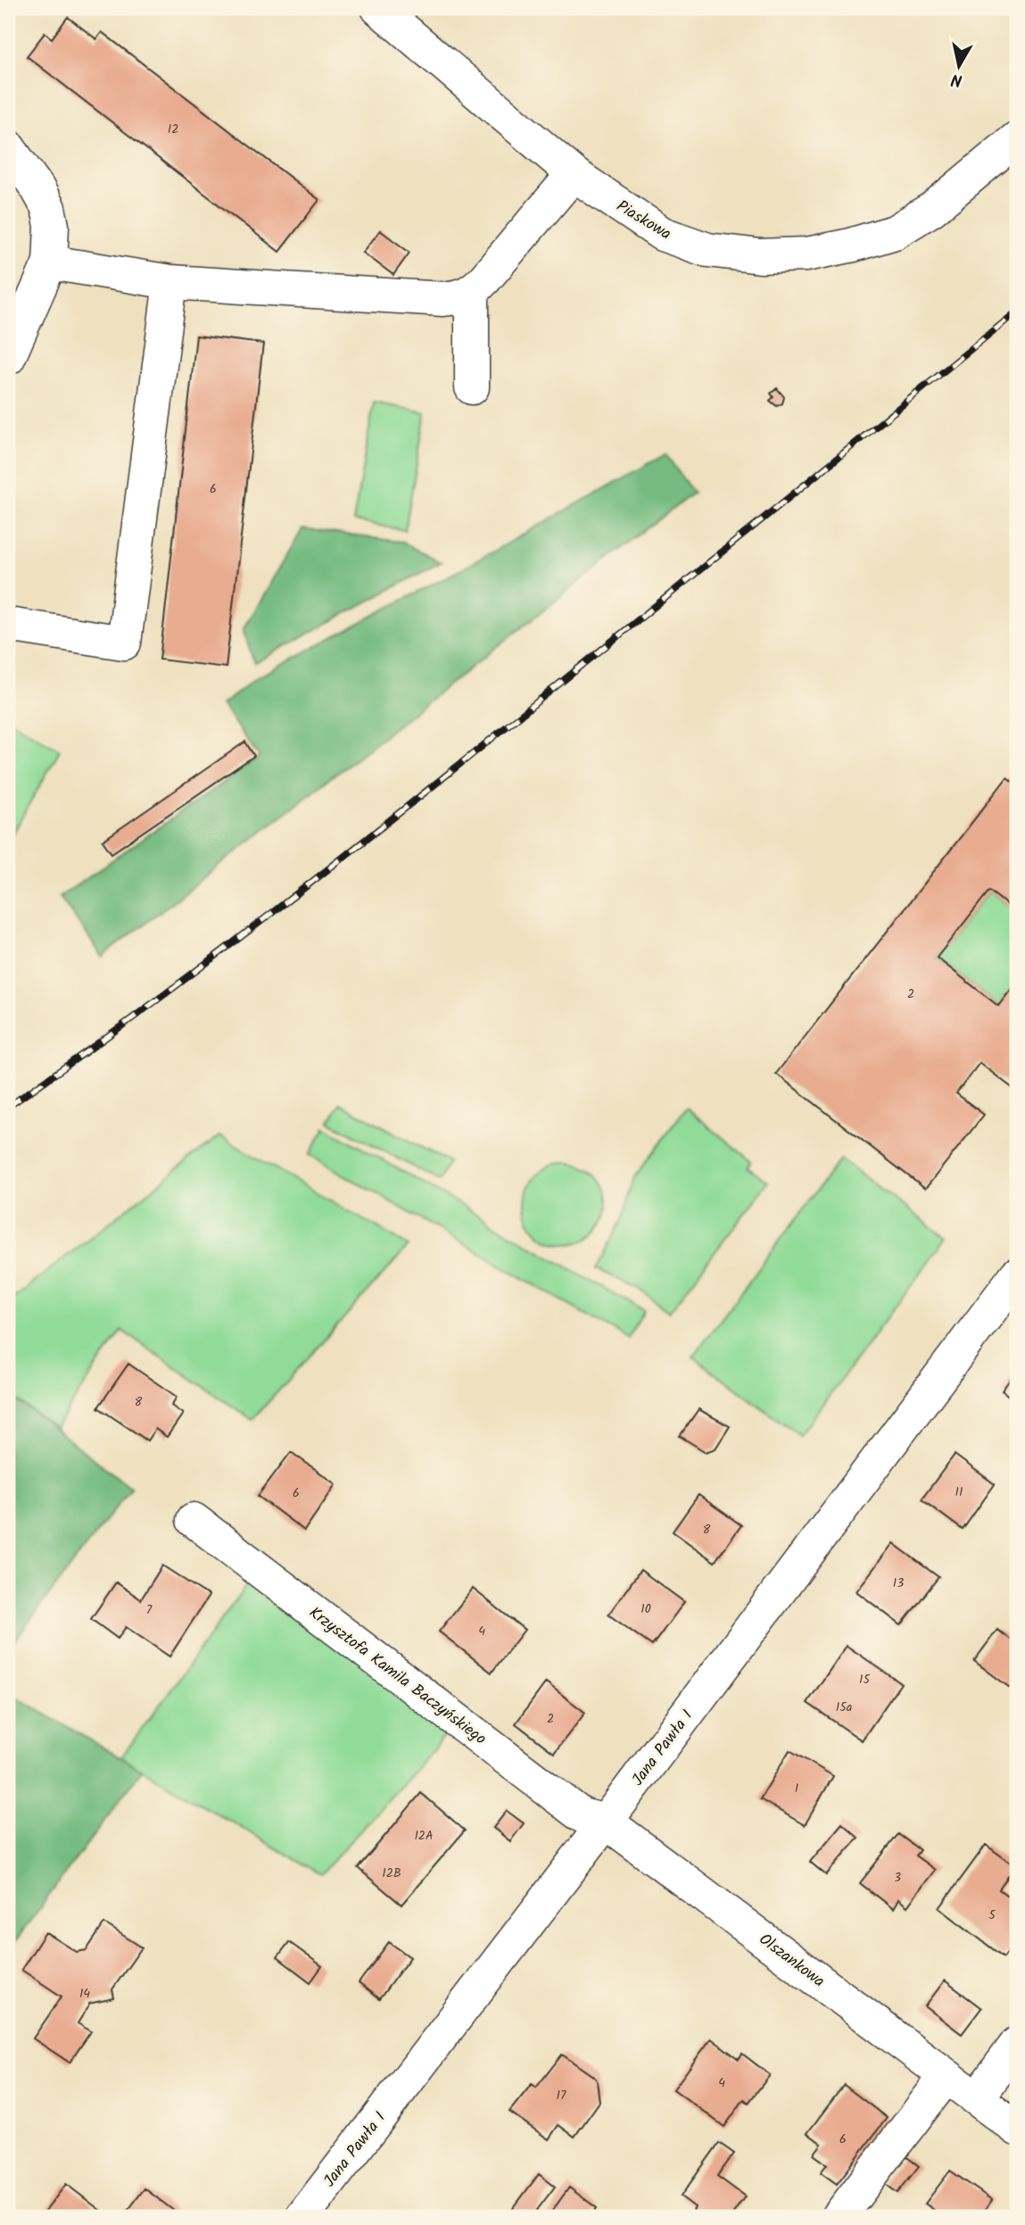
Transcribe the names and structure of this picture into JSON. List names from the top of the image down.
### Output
{
  "streets": {
    "street": [
      "Piaskowa",
      "Krzysztofa Kamila Baczyńskiego",
      "Jana Pawła I",
      "Olszankowa"
    ]
  },
  "crossings": [
    ["Krzysztofa Kamila Baczyńskiego", "Jana Pawła I"],
    ["Krzysztofa Kamila Baczyńskiego", "Olszankowa"],
    ["Jana Pawła I", "Olszankowa"]
  ],
  "house_numbers": [
    "12",
    "6",
    "2",
    "8",
    "11",
    "6",
    "8",
    "13",
    "10",
    "7",
    "4",
    "15",
    "15a",
    "2",
    "1",
    "12A",
    "12B",
    "3",
    "5",
    "14",
    "4",
    "17",
    "6"
  ],
  "north": "bottom"
}
